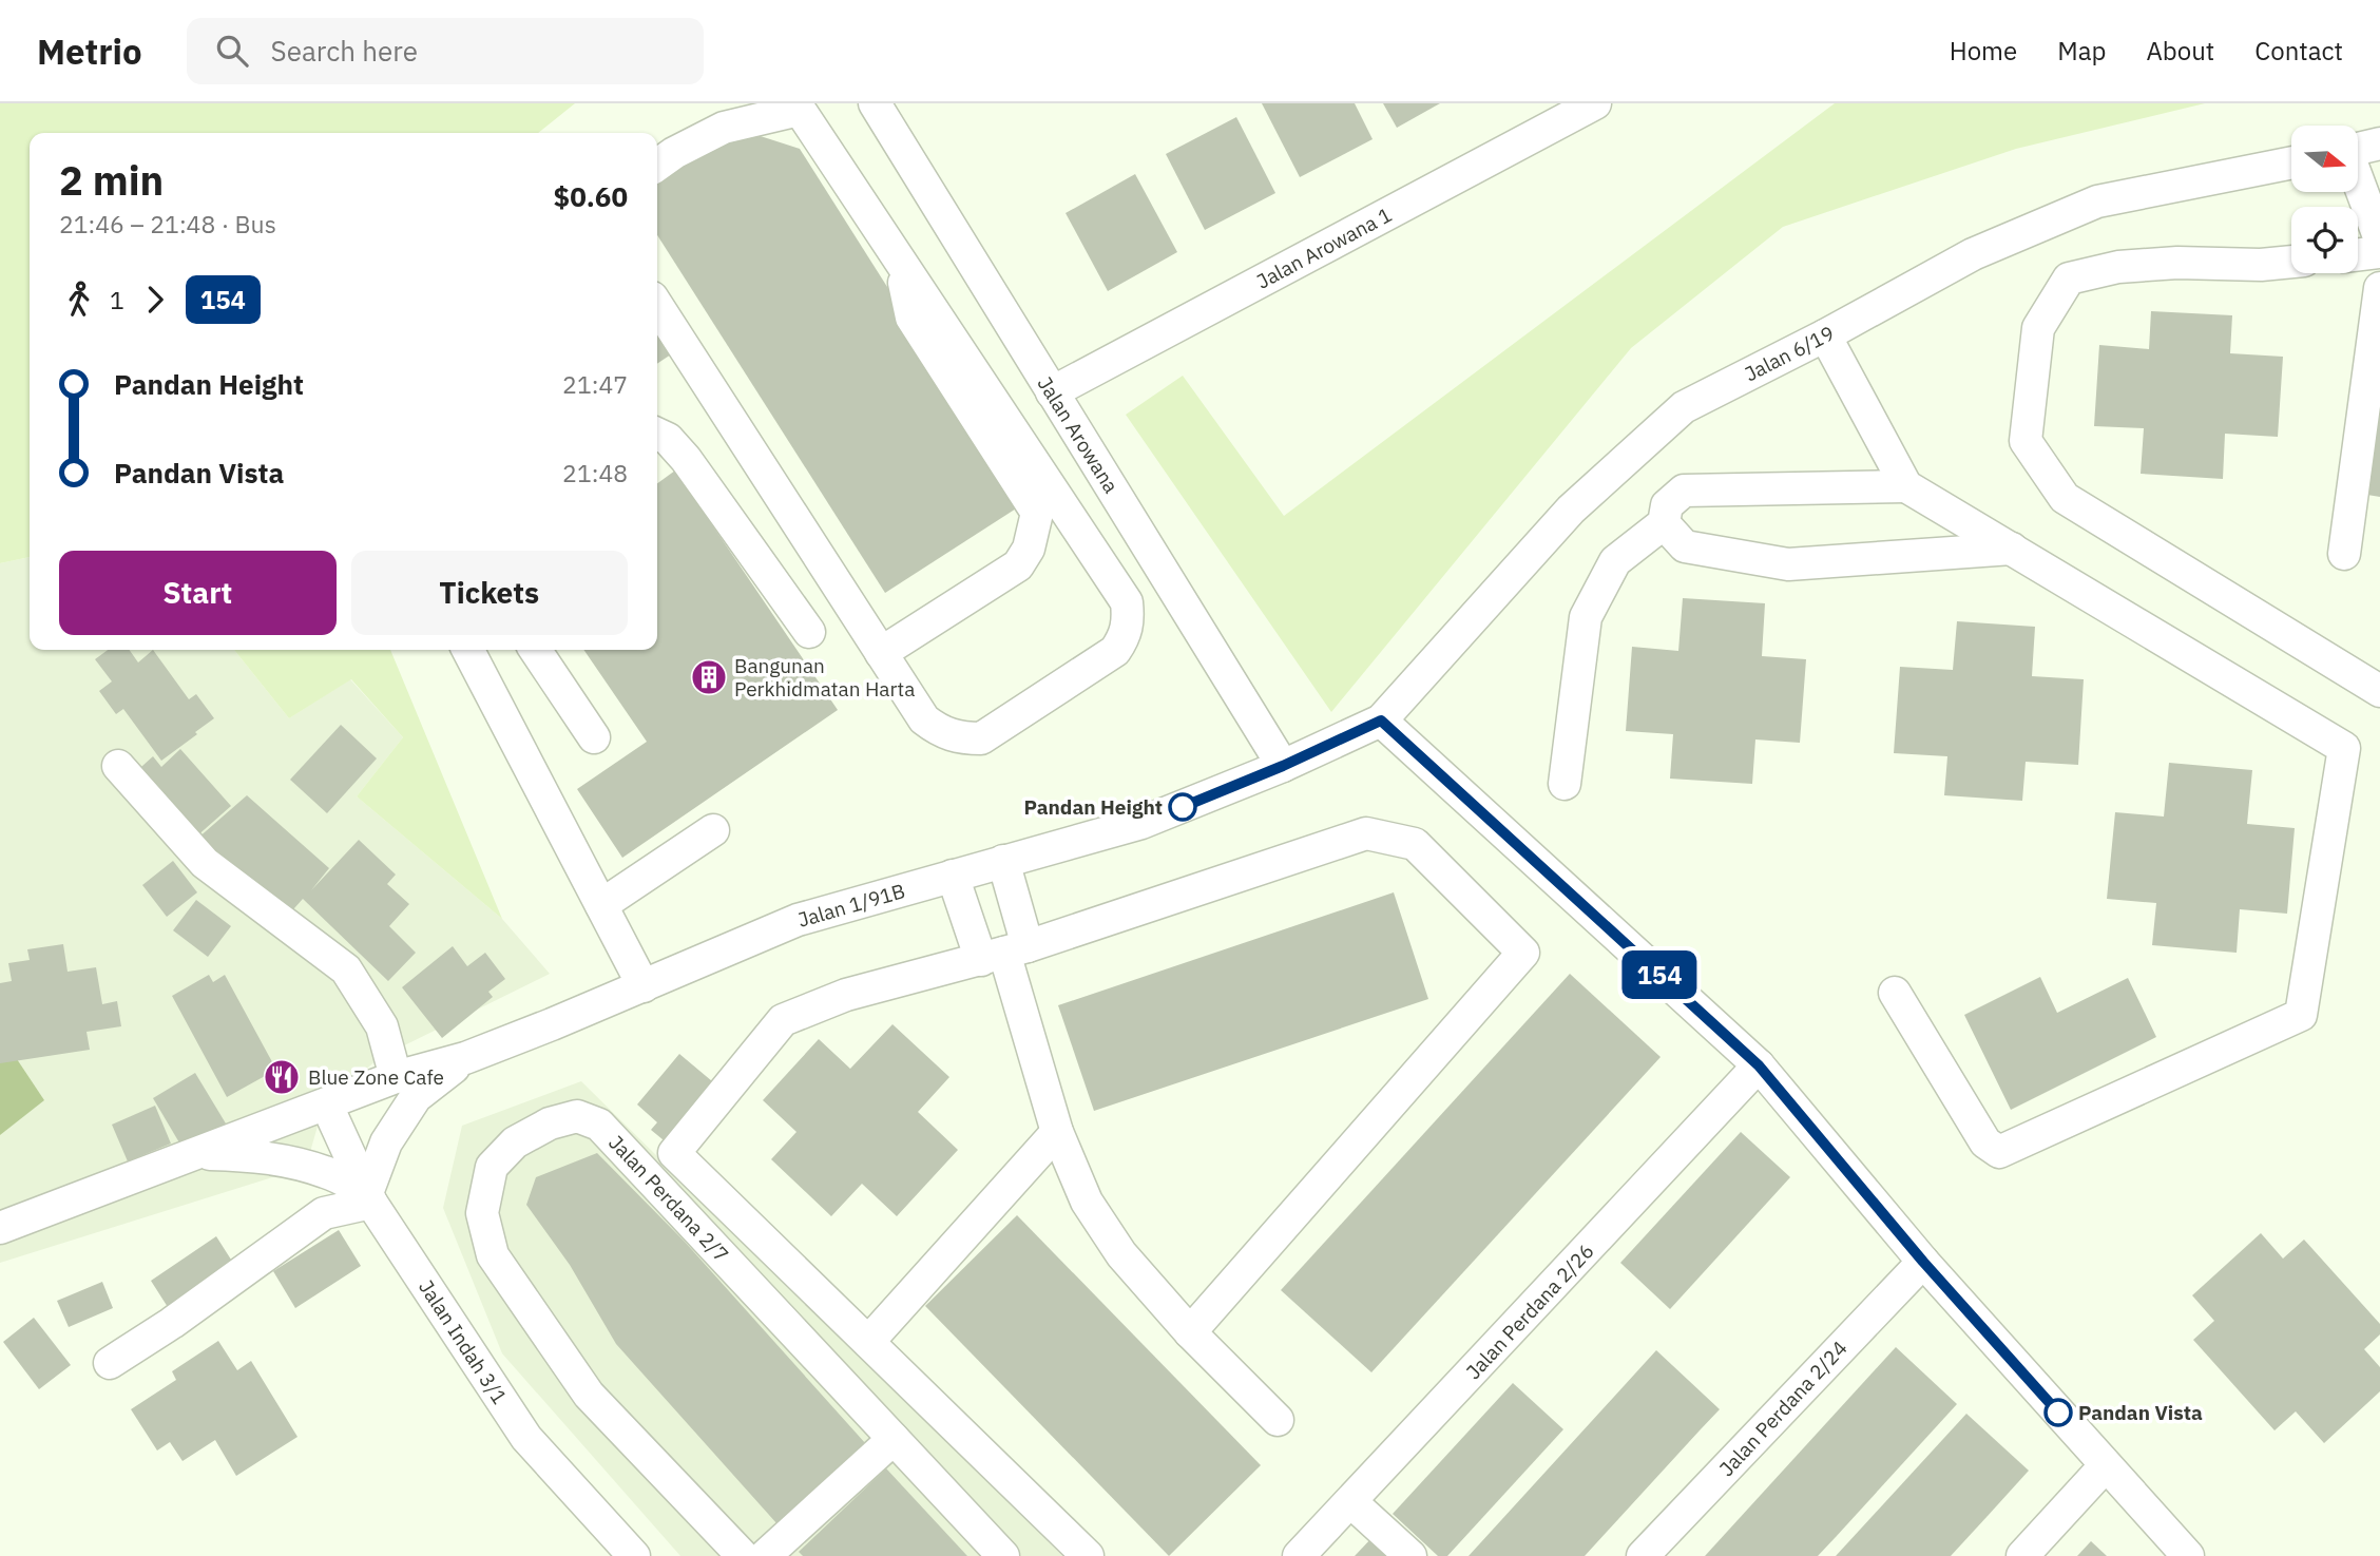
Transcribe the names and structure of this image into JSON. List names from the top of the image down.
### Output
{
  "streets": {
    "street": [
      "Jalan Arowana 1",
      "Jalan 6/19",
      "Jalan Arowana",
      "Jalan 1/91B",
      "Jalan Perdana 2/7",
      "Jalan Perdana 2/26",
      "Jalan Indah 3/1",
      "Jalan Perdana 2/24"
    ]
  },
  "crossings": [
    ["Jalan Arowana 1", "Jalan Arowana"],
    ["Jalan 6/19", "Jalan 1/91B"],
    ["Jalan Arowana", "Jalan 1/91B"],
    ["Jalan 1/91B", "Jalan Indah 3/1"]
  ],
  "places": {
    "building": ["Bangunan Perkhidmatan Harta"],
    "other": ["Pandan Height", "Pandan Vista"],
    "restaurant": ["Blue Zone Cafe"]
  },
  "lines": ["bus line 154"],
  "north": "right",
  "page": {
    "header": "Metrio",
    "search": "Search here",
    "nav": [
      "Home",
      "Map",
      "About",
      "Contact"
    ],
    "on_map": "154",
    "heading": ["2 min", "21:46 – 21:48 · Bus", "$0.60"],
    "legs": ["1", "154"],
    "list": [
      {
        "name": "Pandan Height",
        "value": "21:47"
      },
      {
        "name": "Pandan Vista",
        "value": "21:48"
      }
    ],
    "buttons": ["Start", "Tickets"]
  }
}
